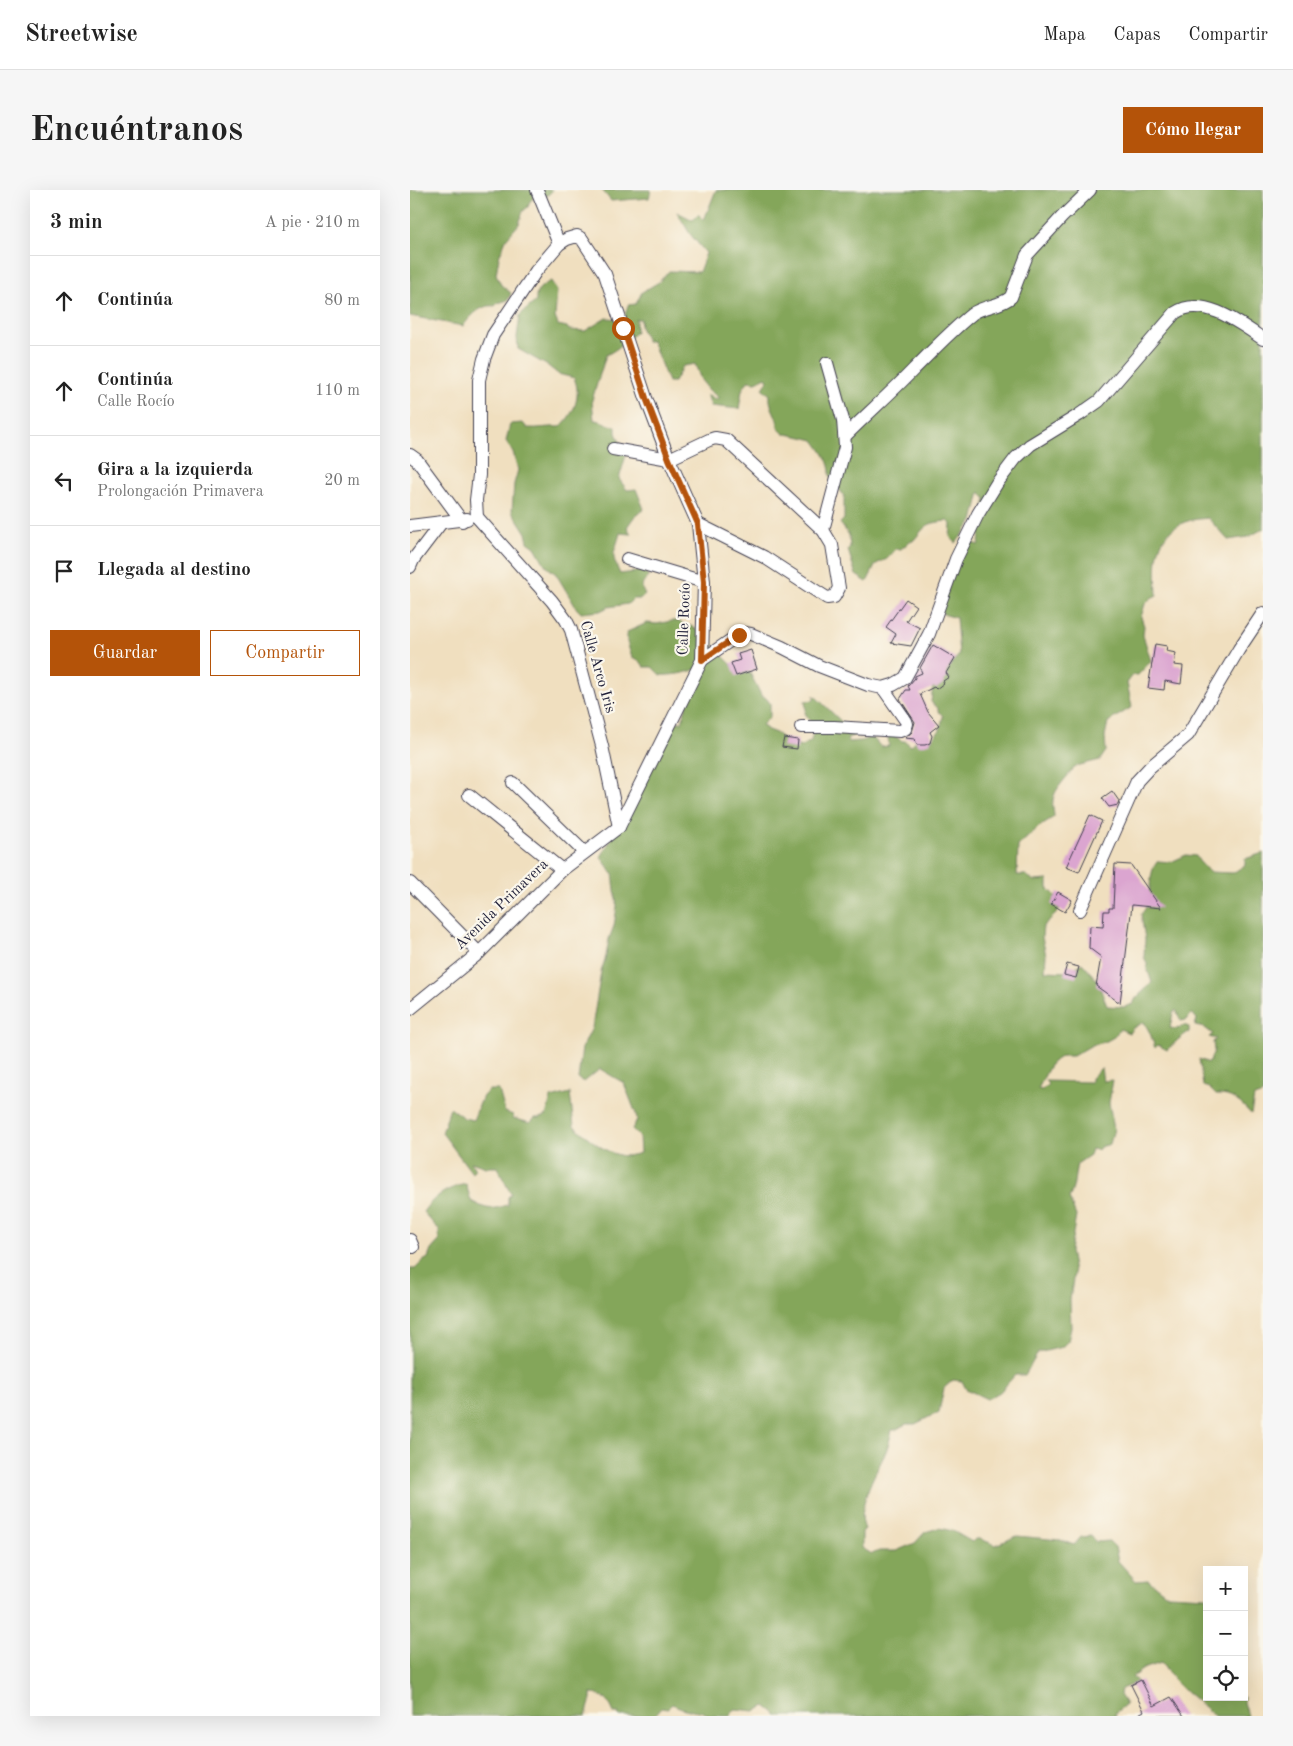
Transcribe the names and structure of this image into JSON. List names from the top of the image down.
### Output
{
  "streets": {
    "street": ["Calle Rocío", "Calle Arco Iris", "Avenida Primavera"]
  },
  "crossings": [
    ["Calle Rocío", "Calle Arco Iris"],
    ["Calle Rocío", "Avenida Primavera"],
    ["Calle Arco Iris", "Avenida Primavera"]
  ],
  "page": {
    "header": "Streetwise",
    "nav": ["Mapa", "Capas", "Compartir"],
    "buttons": [
      "Cómo llegar",
      ["Guardar", "Compartir"]
    ],
    "title": "Encuéntranos",
    "heading": ["3 min", "A pie · 210 m"],
    "list": [
      ["Continúa", "80 m"],
      ["Continúa", "Calle Rocío", "110 m"],
      ["Gira a la izquierda", "Prolongación Primavera", "20 m"],
      "Llegada al destino"
    ],
    "map_buttons": ["+", "−"]
  }
}
